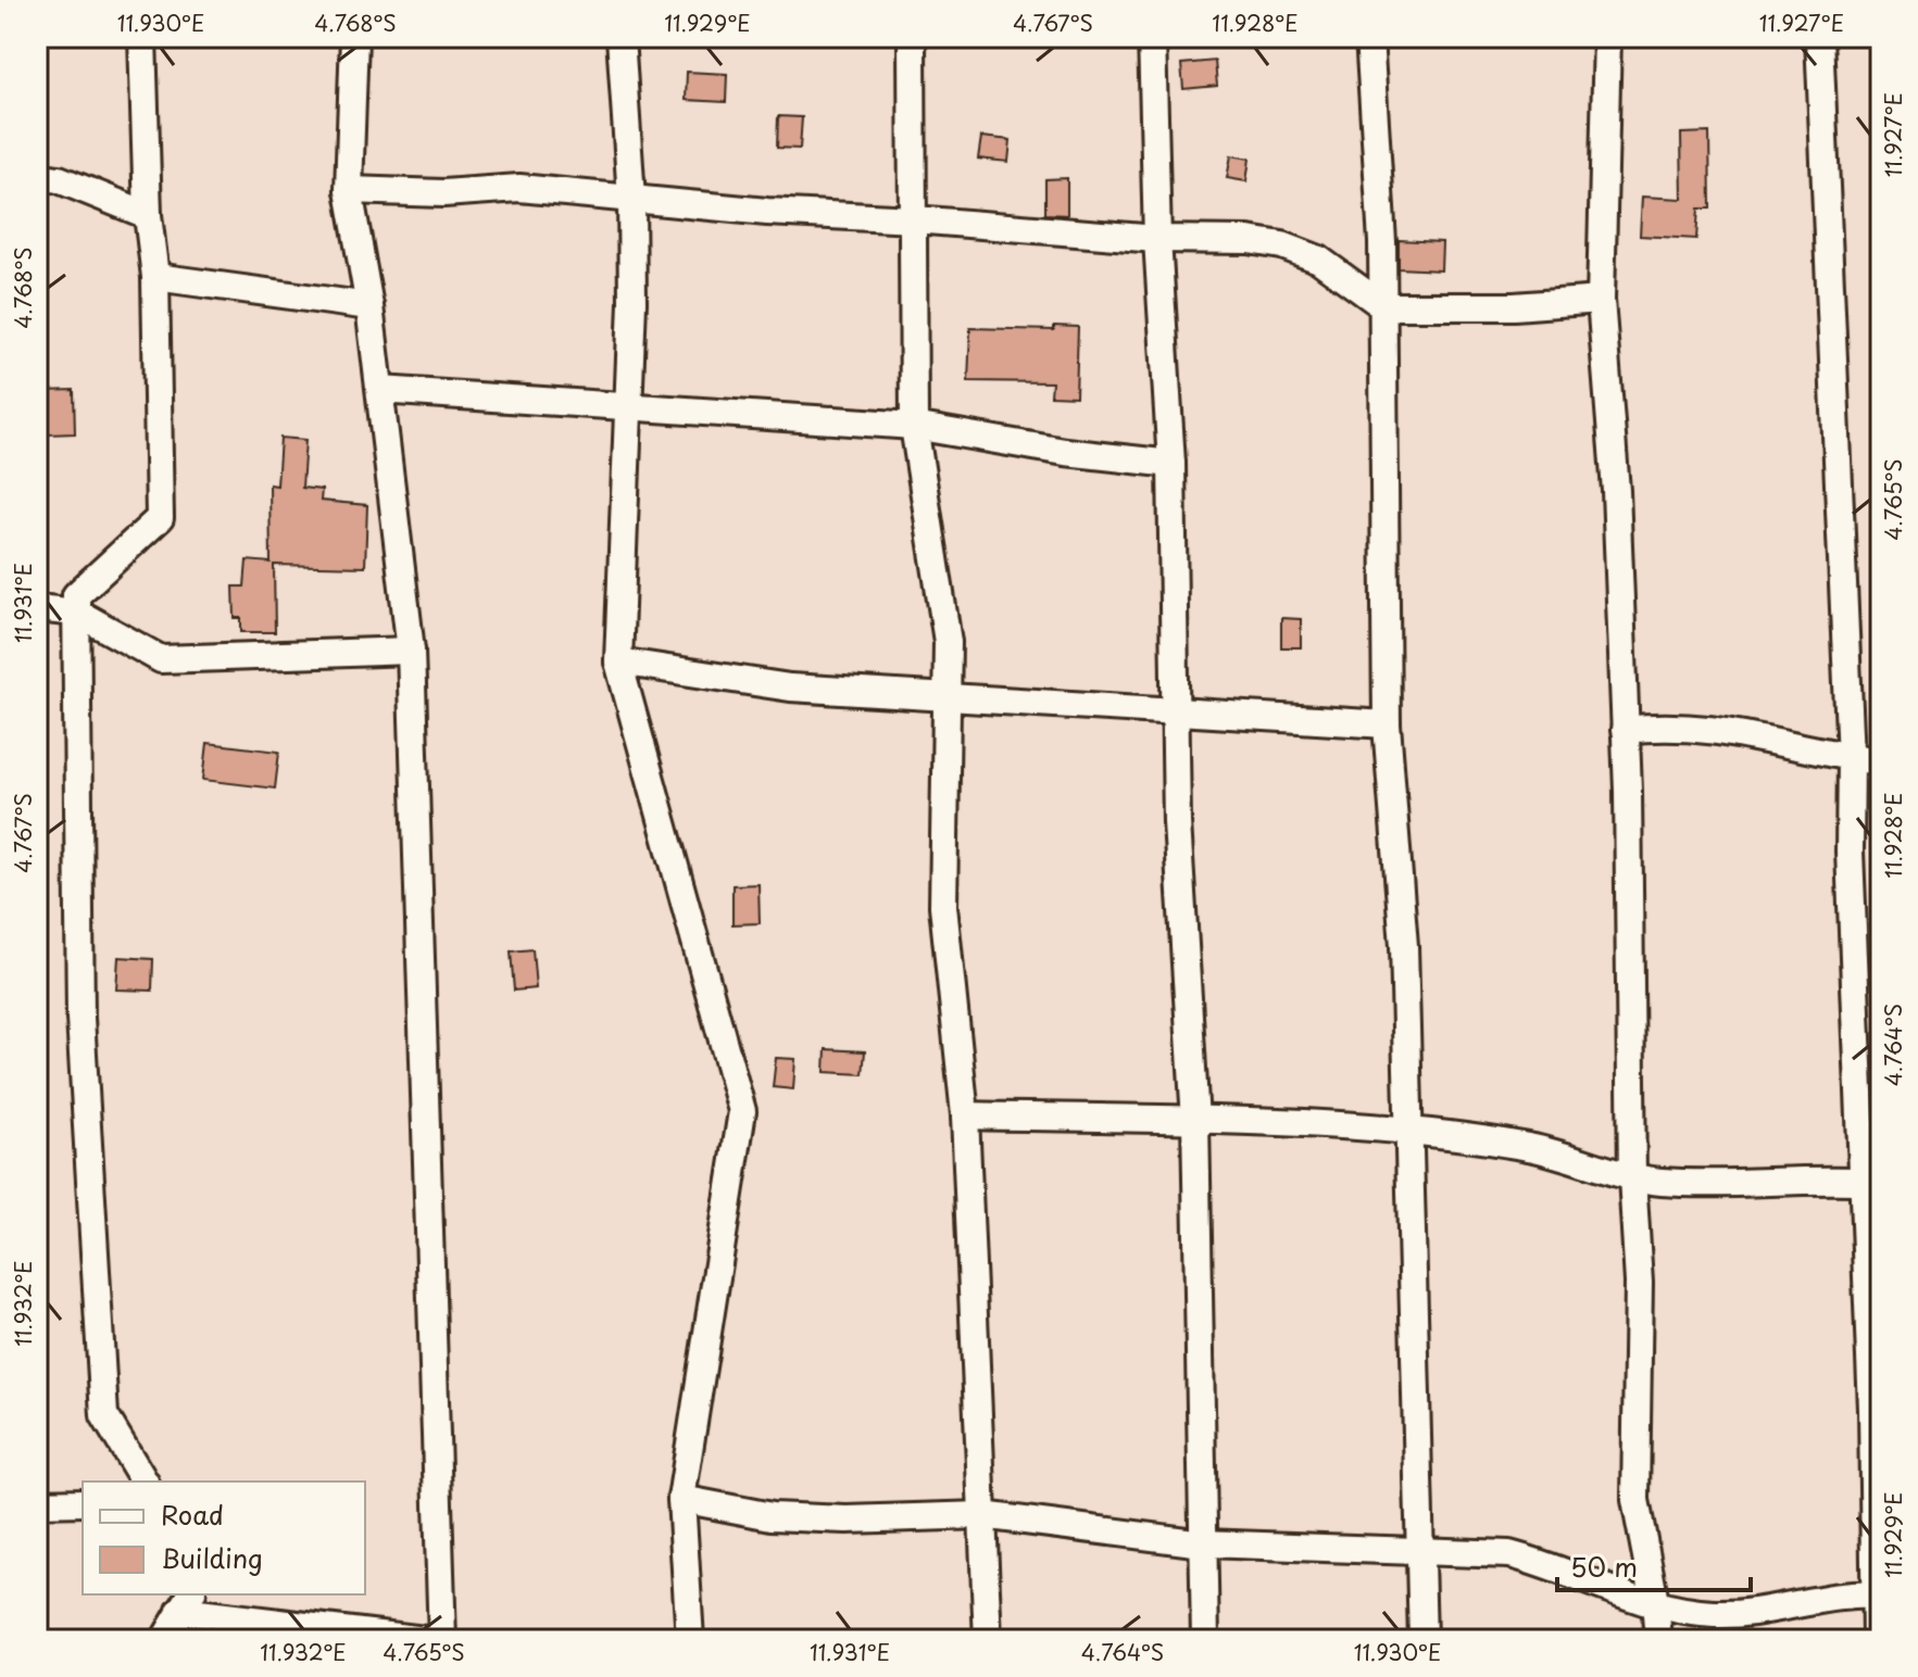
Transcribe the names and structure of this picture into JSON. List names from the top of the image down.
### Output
{
  "legend": ["Road", "Building"],
  "scale_bar": "50 m",
  "coordinates": [
    "11.930°E",
    "4.768°S",
    "11.929°E",
    "4.767°S",
    "11.928°E",
    "11.927°E",
    "4.765°S",
    "11.931°E",
    "4.764°S",
    "11.932°E"
  ]
}
